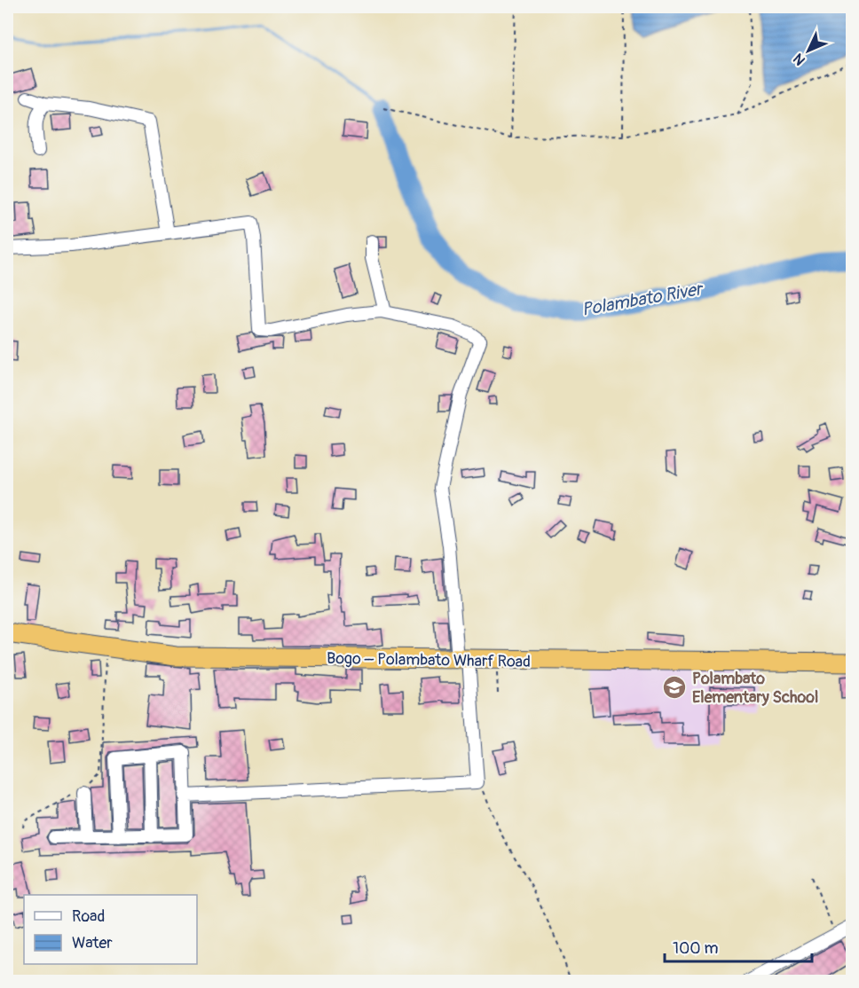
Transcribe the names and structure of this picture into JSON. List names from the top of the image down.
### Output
{
  "streets": {
    "highway": ["Bogo – Polambato Wharf Road"]
  },
  "water": ["Polambato River"],
  "places": {
    "school or university": ["Polambato Elementary School"]
  },
  "legend": ["Road", "Water"],
  "scale_bar": "100 m",
  "north": "bottom left"
}
